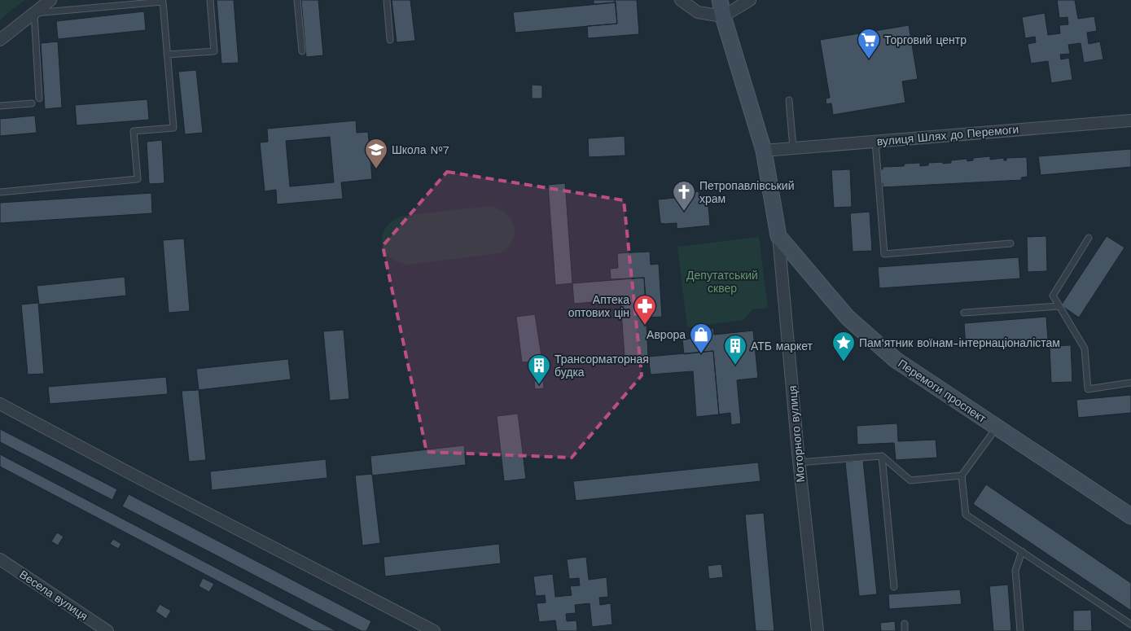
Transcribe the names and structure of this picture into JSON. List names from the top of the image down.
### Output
{
  "streets": {
    "street": [
      "вулиця Шлях до Перемоги",
      "Перемоги проспект",
      "Моторного вулиця",
      "Весела вулиця"
    ]
  },
  "crossings": [
    ["Перемоги проспект", "Моторного вулиця"]
  ],
  "parks": ["Депутатський сквер"],
  "places": {
    "supermarket": ["Торговий центр"],
    "school or university": ["Школа №7"],
    "church": ["Петропавлівський храм"],
    "pharmacy": ["Аптека оптових цін"],
    "shop": ["Аврора"],
    "place": ["Пам'ятник воїнам-інтернаціоналістам"],
    "building": ["АТБ маркет", "Трансорматорная будка"]
  }
}
